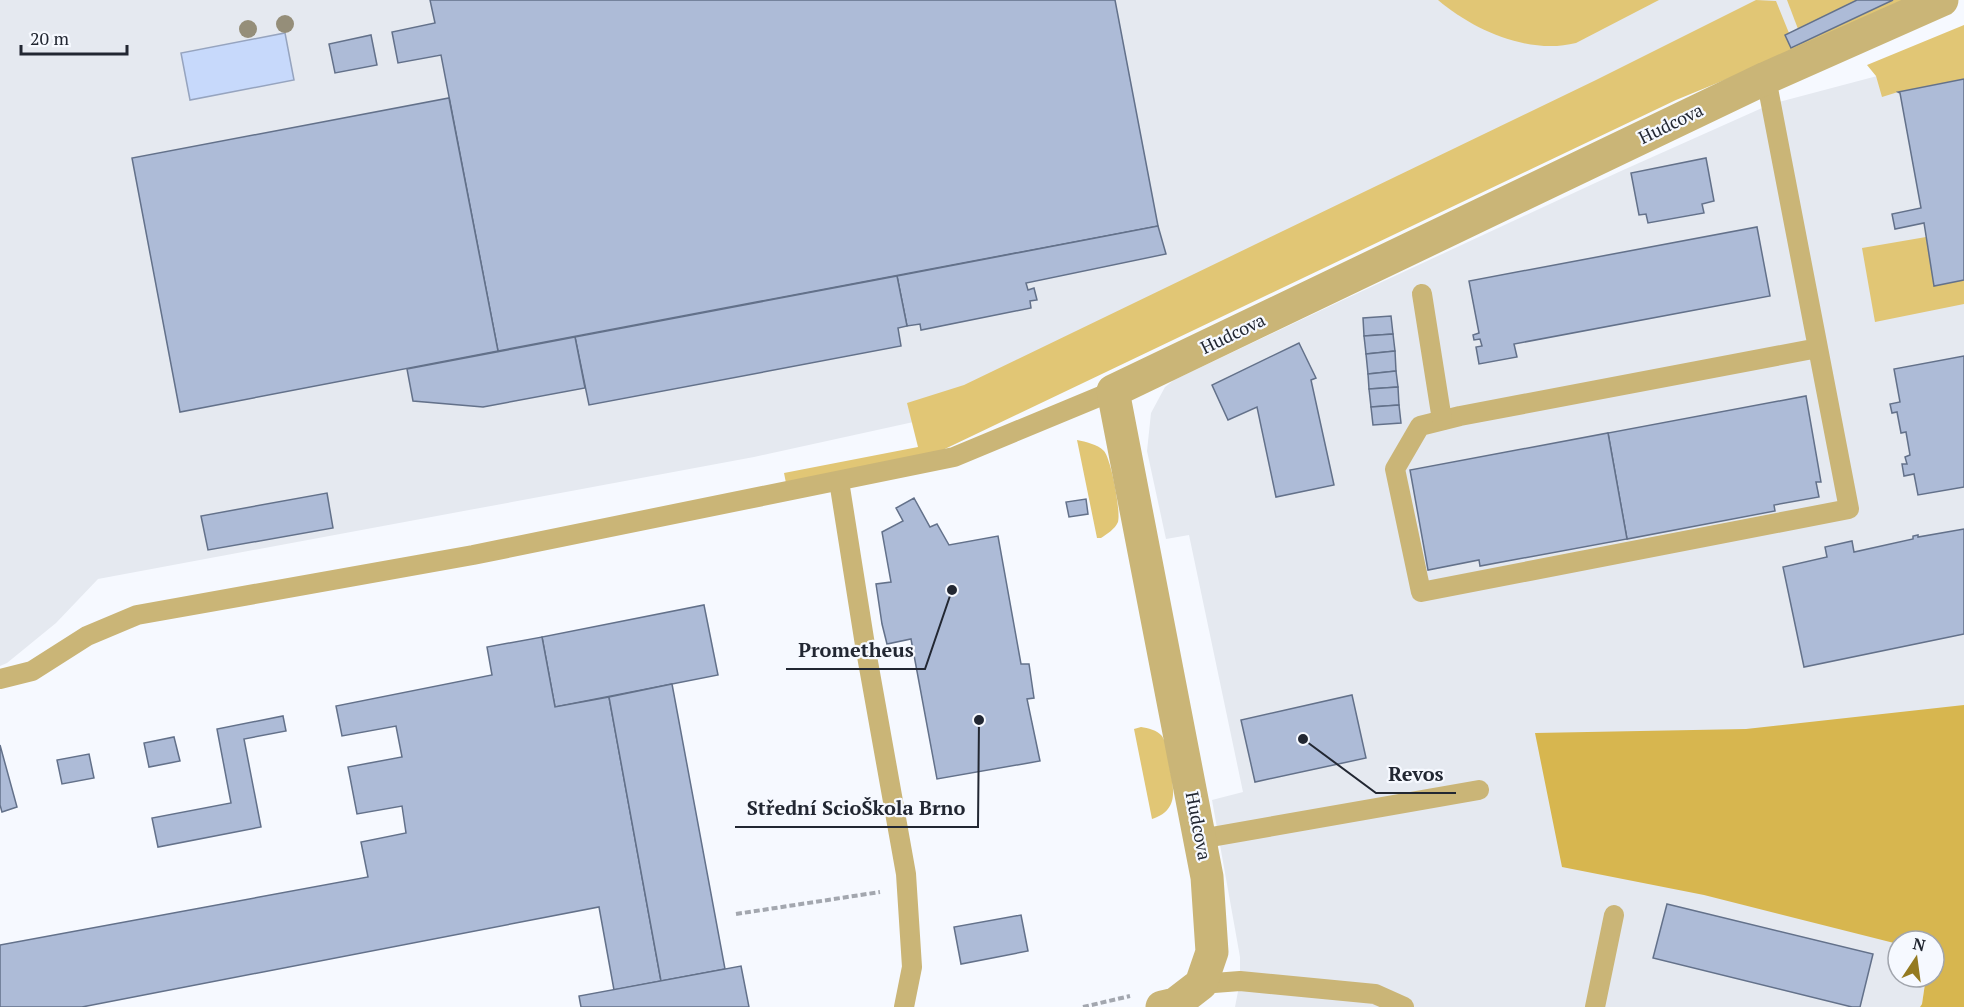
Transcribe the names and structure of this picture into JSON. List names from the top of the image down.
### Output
{
  "streets": {
    "street": ["Hudcova"]
  },
  "places": ["Prometheus", "Střední ScioŠkola Brno", "Revos"],
  "scale_bar": "20 m",
  "north": "top"
}
